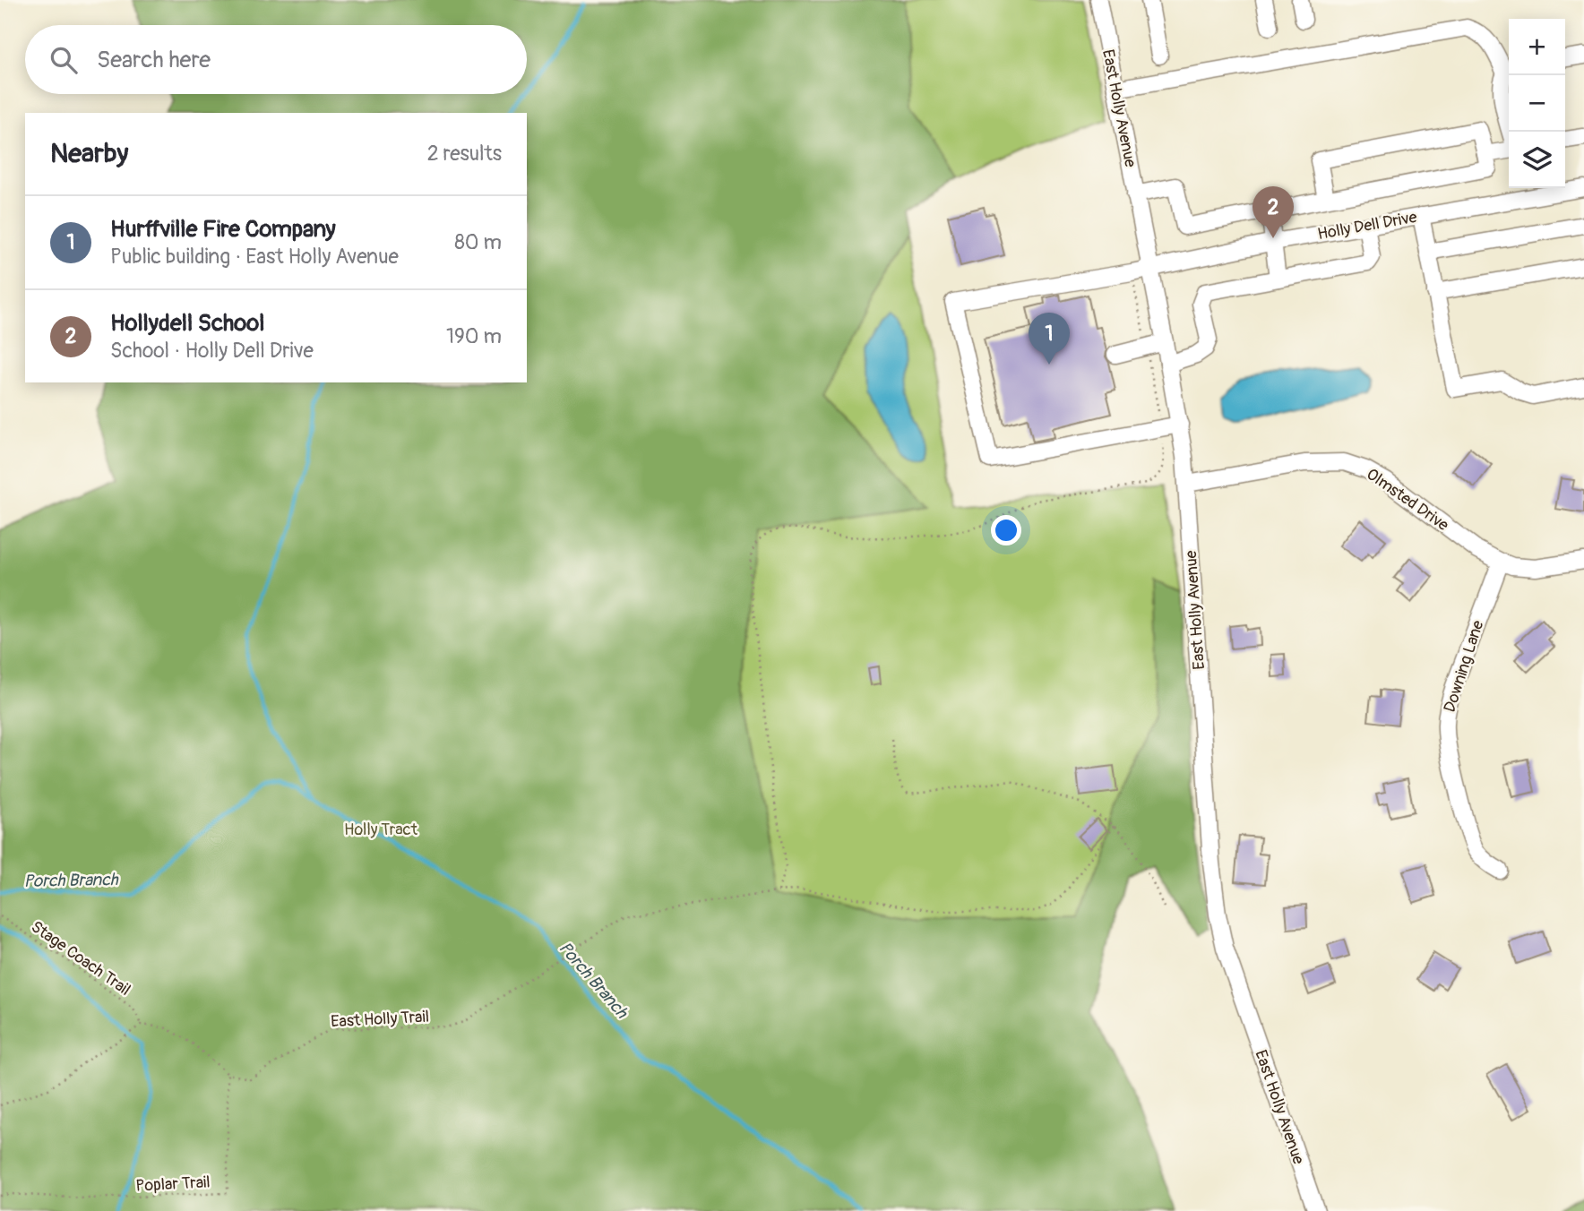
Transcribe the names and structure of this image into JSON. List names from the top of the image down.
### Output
{
  "streets": {
    "street": [
      "East Holly Avenue",
      "Holly Dell Drive",
      "Olmsted Drive",
      "Downing Lane"
    ],
    "path": ["Stage Coach Trail", "East Holly Trail", "Poplar Trail"]
  },
  "crossings": [
    ["East Holly Avenue", "Holly Dell Drive"],
    ["East Holly Avenue", "Olmsted Drive"],
    ["Olmsted Drive", "Downing Lane"],
    ["East Holly Trail", "Poplar Trail"]
  ],
  "water": ["Porch Branch"],
  "parks": ["Holly Tract"],
  "page": {
    "map_buttons": ["+", "−"],
    "search": "Search here",
    "heading": ["Nearby", "2 results"],
    "pins": ["2", "1"],
    "list": [
      {
        "mark": "1",
        "name": "Hurffville Fire Company",
        "note": "Public building · East Holly Avenue",
        "value": "80 m"
      },
      {
        "mark": "2",
        "name": "Hollydell School",
        "note": "School · Holly Dell Drive",
        "value": "190 m"
      }
    ]
  }
}
